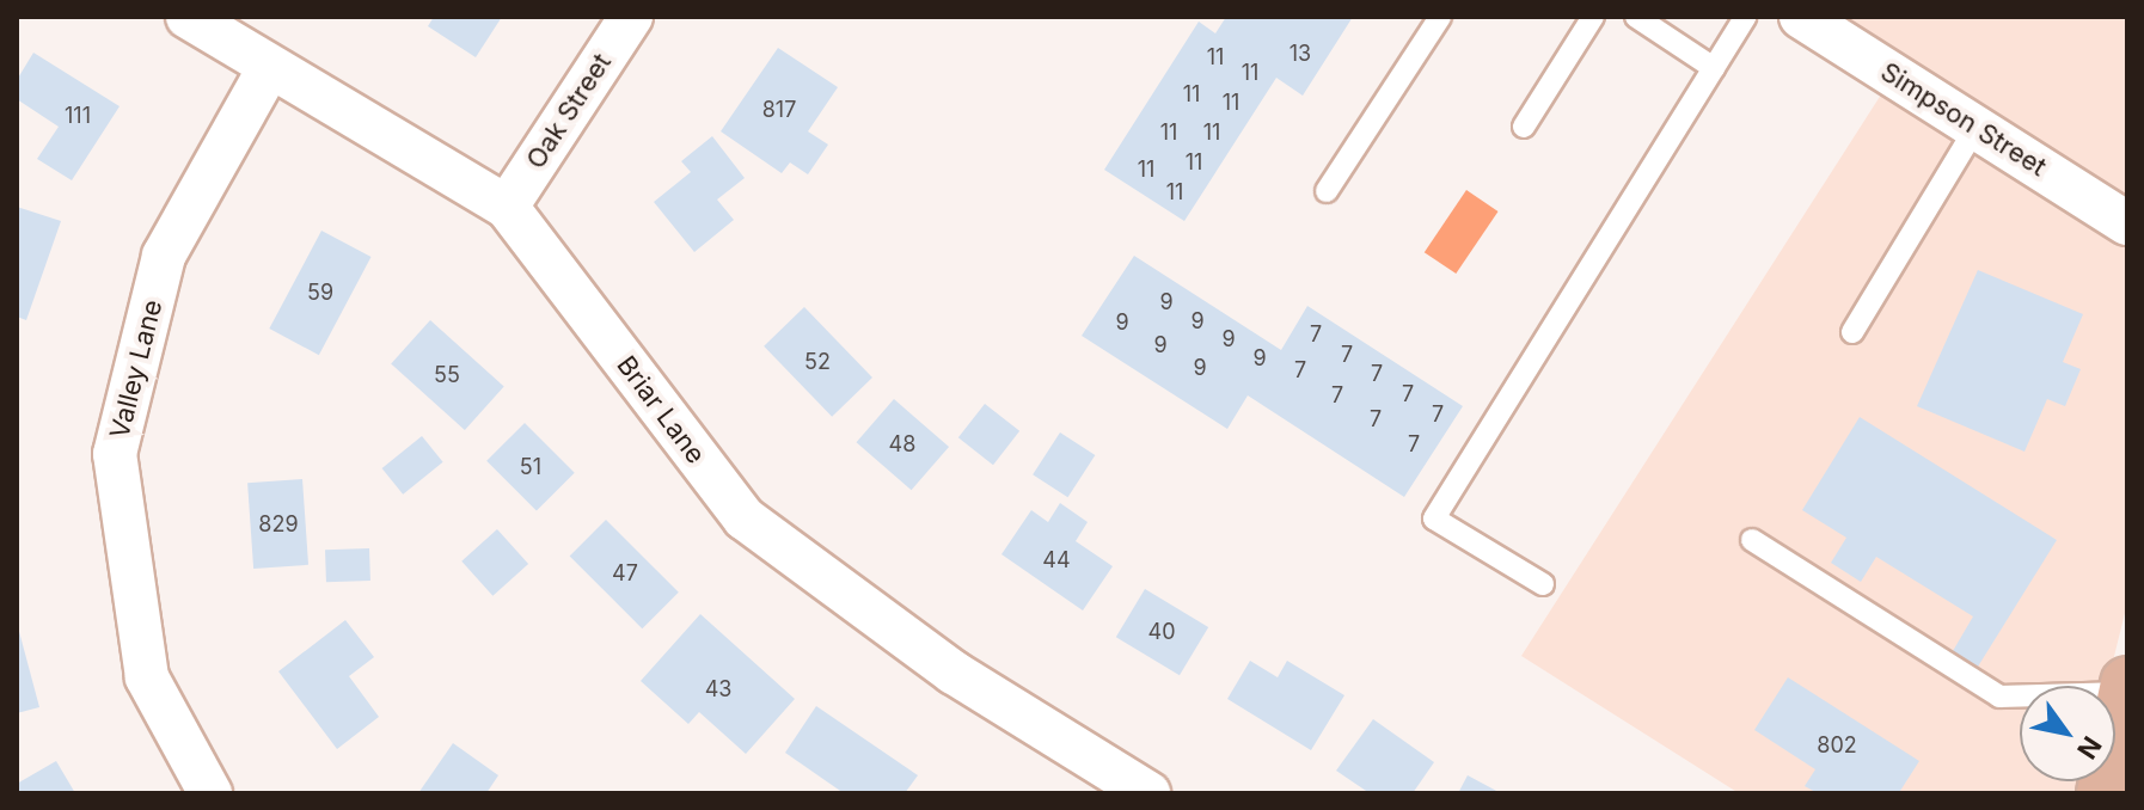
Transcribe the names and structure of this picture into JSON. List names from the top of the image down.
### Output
{
  "streets": {
    "street": [
      "Oak Street",
      "Simpson Street",
      "Valley Lane",
      "Briar Lane"
    ]
  },
  "crossings": [
    ["Oak Street", "Briar Lane"],
    ["Valley Lane", "Briar Lane"]
  ],
  "house_numbers": [
    "13",
    "11",
    "11",
    "11",
    "11",
    "817",
    "111",
    "11",
    "11",
    "11",
    "11",
    "11",
    "59",
    "9",
    "9",
    "9",
    "7",
    "9",
    "9",
    "7",
    "9",
    "52",
    "9",
    "7",
    "7",
    "55",
    "7",
    "7",
    "7",
    "7",
    "48",
    "7",
    "51",
    "829",
    "44",
    "47",
    "40",
    "43",
    "802"
  ],
  "north": "bottom right"
}
